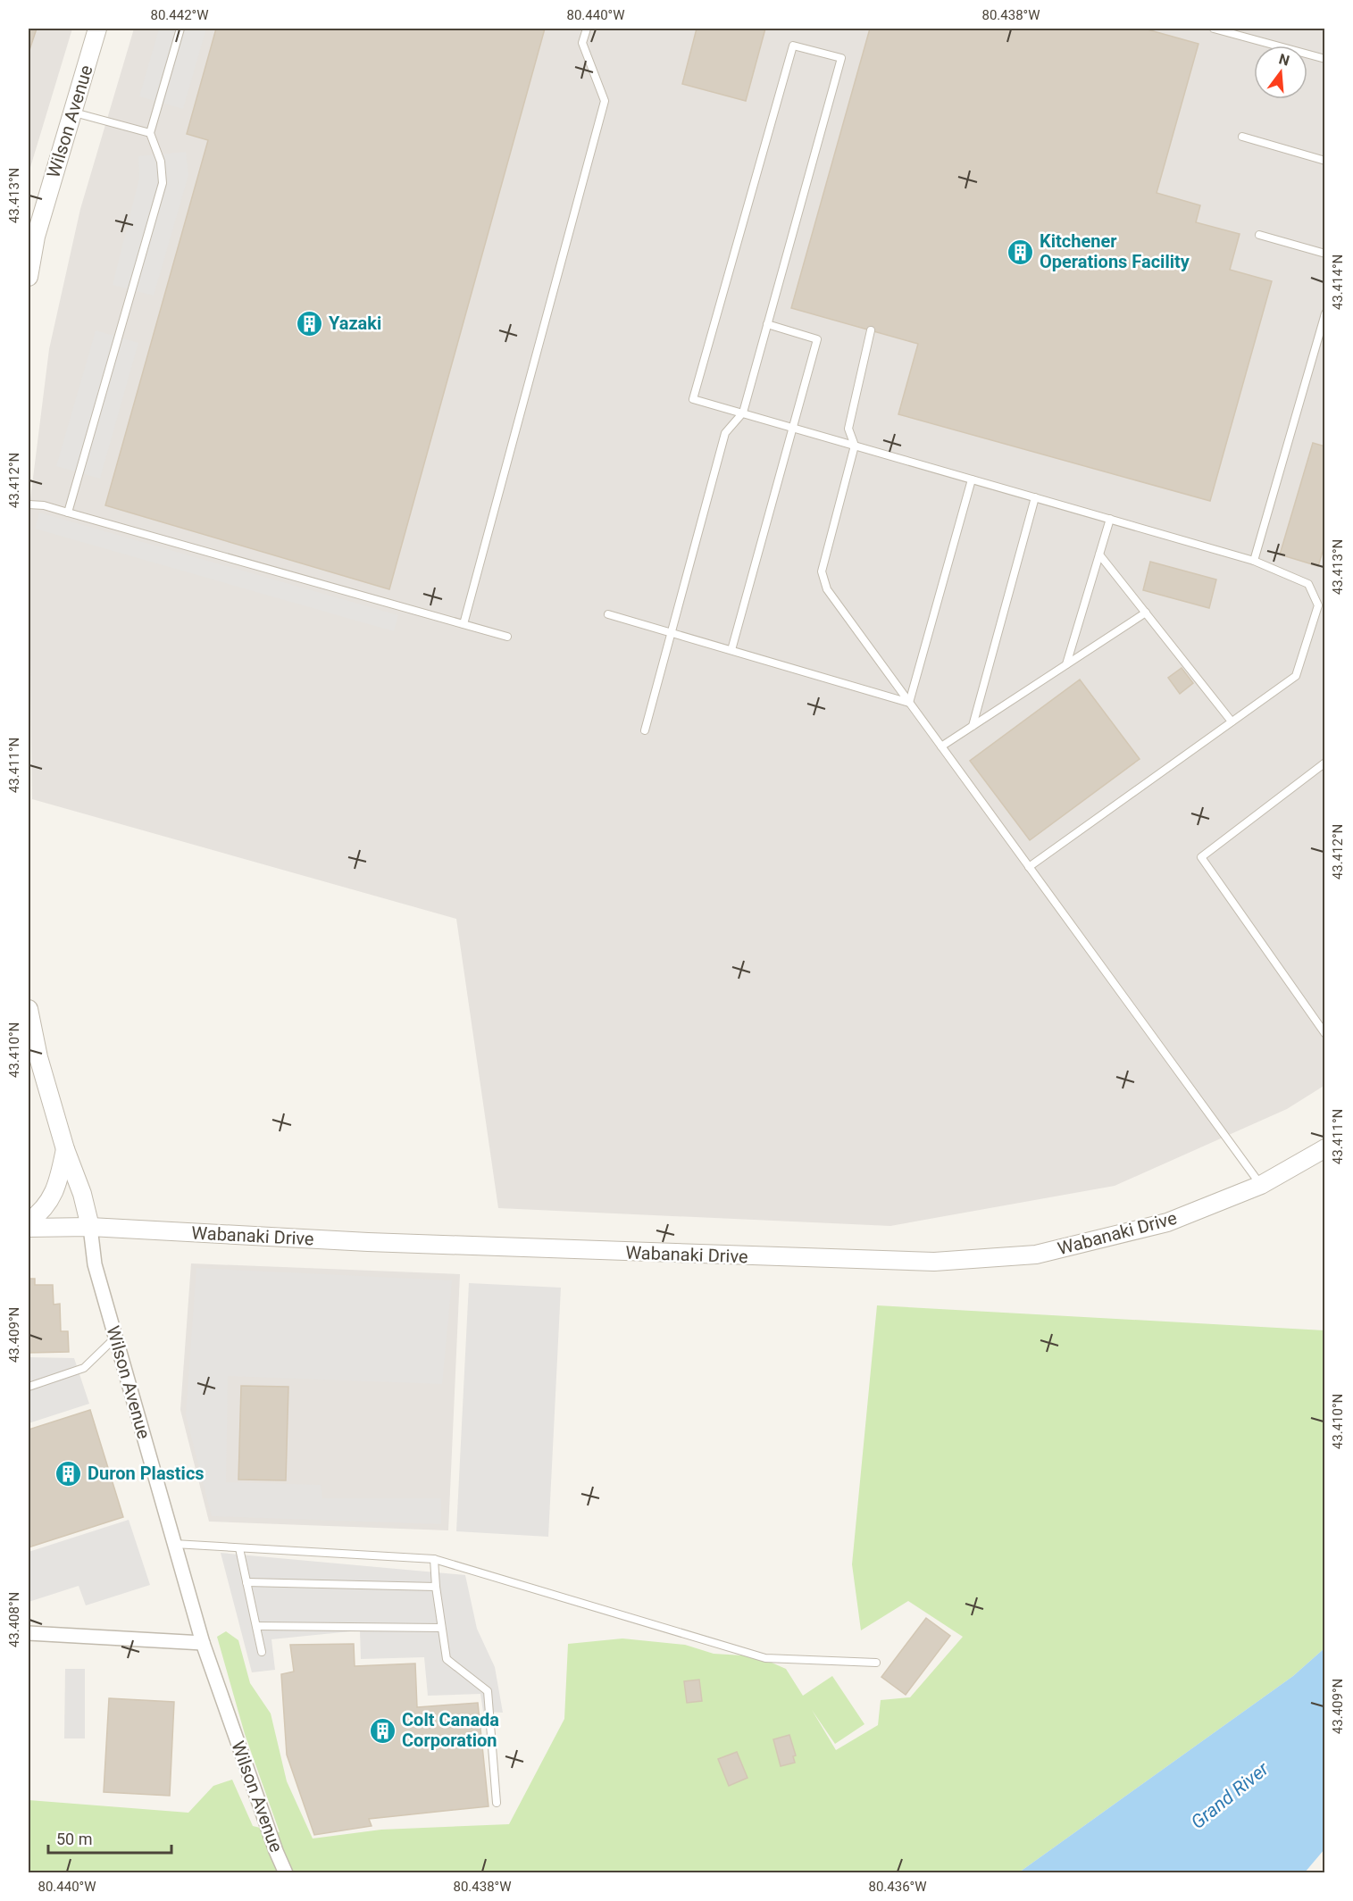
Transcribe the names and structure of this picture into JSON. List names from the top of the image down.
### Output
{
  "streets": {
    "street": ["Wilson Avenue", "Wabanaki Drive"]
  },
  "crossings": [
    ["Wilson Avenue", "Wabanaki Drive"]
  ],
  "water": ["Grand River"],
  "places": {
    "building": [
      "Kitchener Operations Facility",
      "Yazaki",
      "Duron Plastics",
      "Colt Canada Corporation"
    ]
  },
  "scale_bar": "50 m",
  "north": "top",
  "coordinates": [
    "80.442°W",
    "80.440°W",
    "80.438°W",
    "43.413°N",
    "43.414°N",
    "43.412°N",
    "43.411°N",
    "43.410°N",
    "43.409°N",
    "43.408°N",
    "80.436°W"
  ]
}
